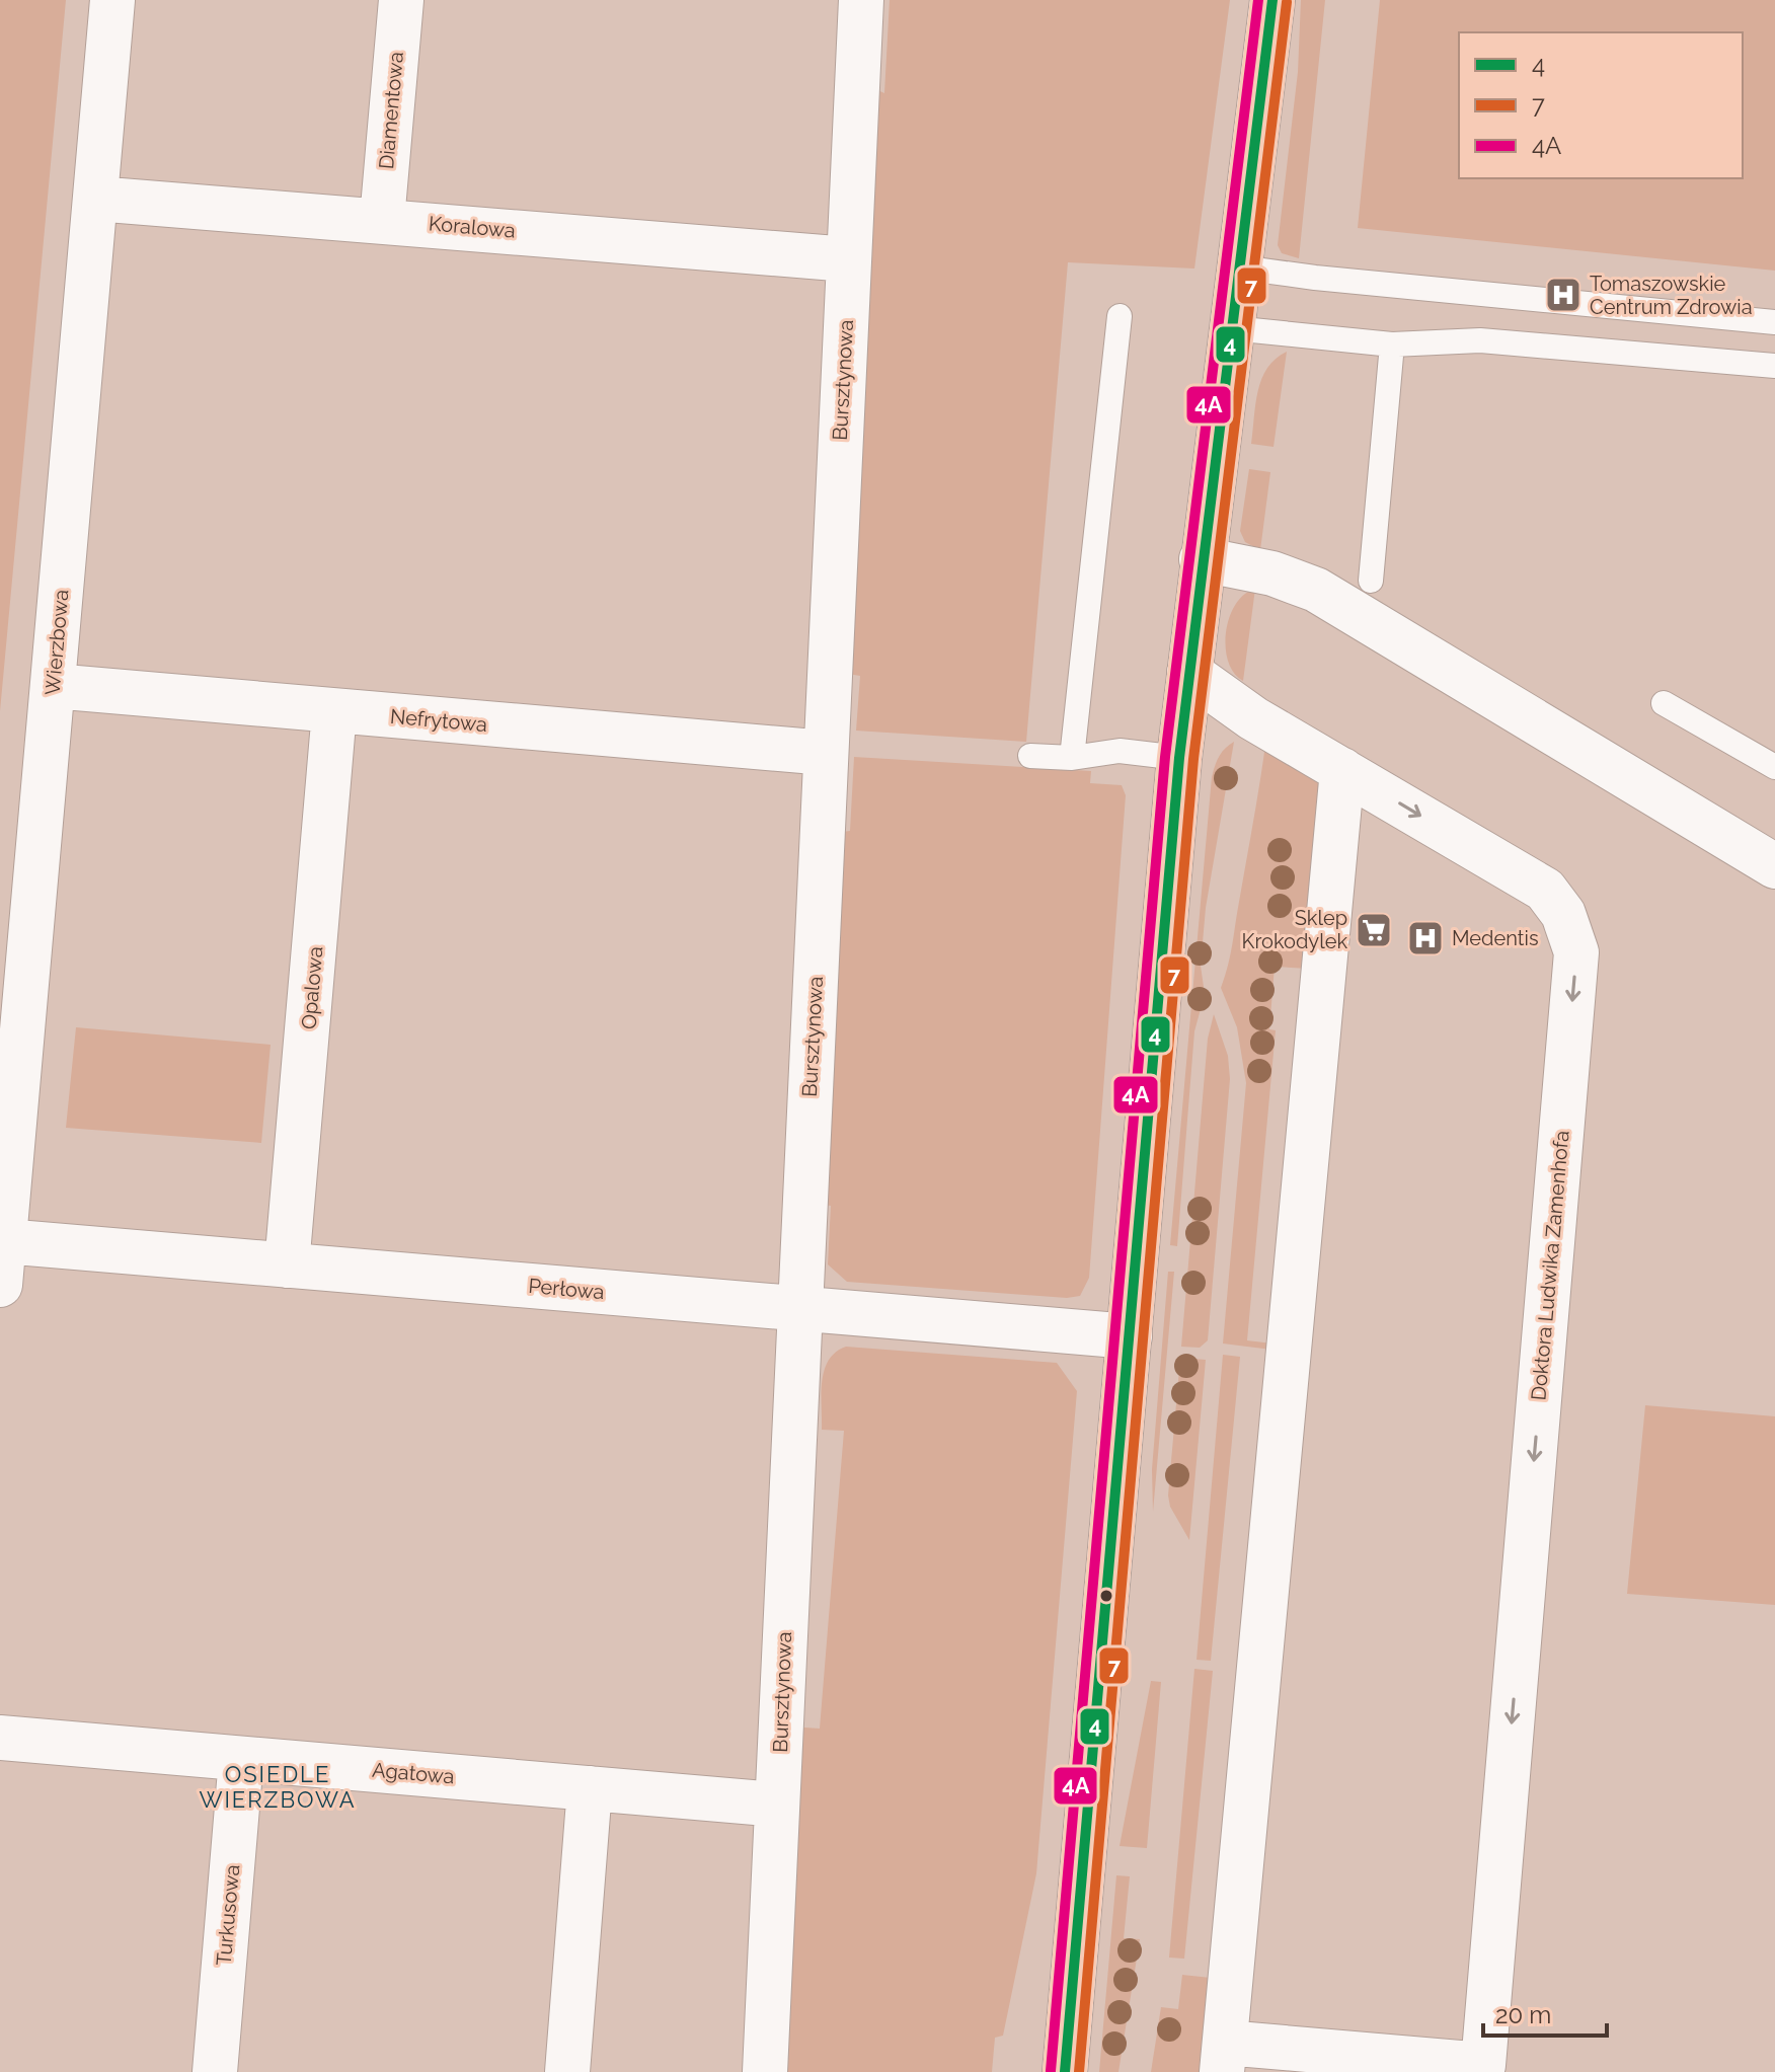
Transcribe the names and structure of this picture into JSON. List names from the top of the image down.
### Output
{
  "streets": {
    "street": [
      "Diamentowa",
      "Koralowa",
      "Bursztynowa",
      "Wierzbowa",
      "Nefrytowa",
      "Opalowa",
      "Doktora Ludwika Zamenhofa",
      "Perłowa",
      "Agatowa",
      "Turkusowa"
    ]
  },
  "crossings": [
    ["Diamentowa", "Koralowa"],
    ["Koralowa", "Bursztynowa"],
    ["Koralowa", "Wierzbowa"],
    ["Bursztynowa", "Nefrytowa"],
    ["Bursztynowa", "Perłowa"],
    ["Bursztynowa", "Agatowa"],
    ["Wierzbowa", "Nefrytowa"],
    ["Wierzbowa", "Perłowa"],
    ["Nefrytowa", "Opalowa"],
    ["Opalowa", "Perłowa"],
    ["Agatowa", "Turkusowa"]
  ],
  "districts": ["OSIEDLE WIERZBOWA"],
  "places": {
    "hospital": ["Tomaszowskie Centrum Zdrowia", "Medentis"],
    "supermarket": ["Sklep Krokodylek"]
  },
  "lines": ["transit line 4", "transit line 4A", "transit line 7"],
  "legend": ["4", "7", "4A"],
  "scale_bar": "20 m"
}
